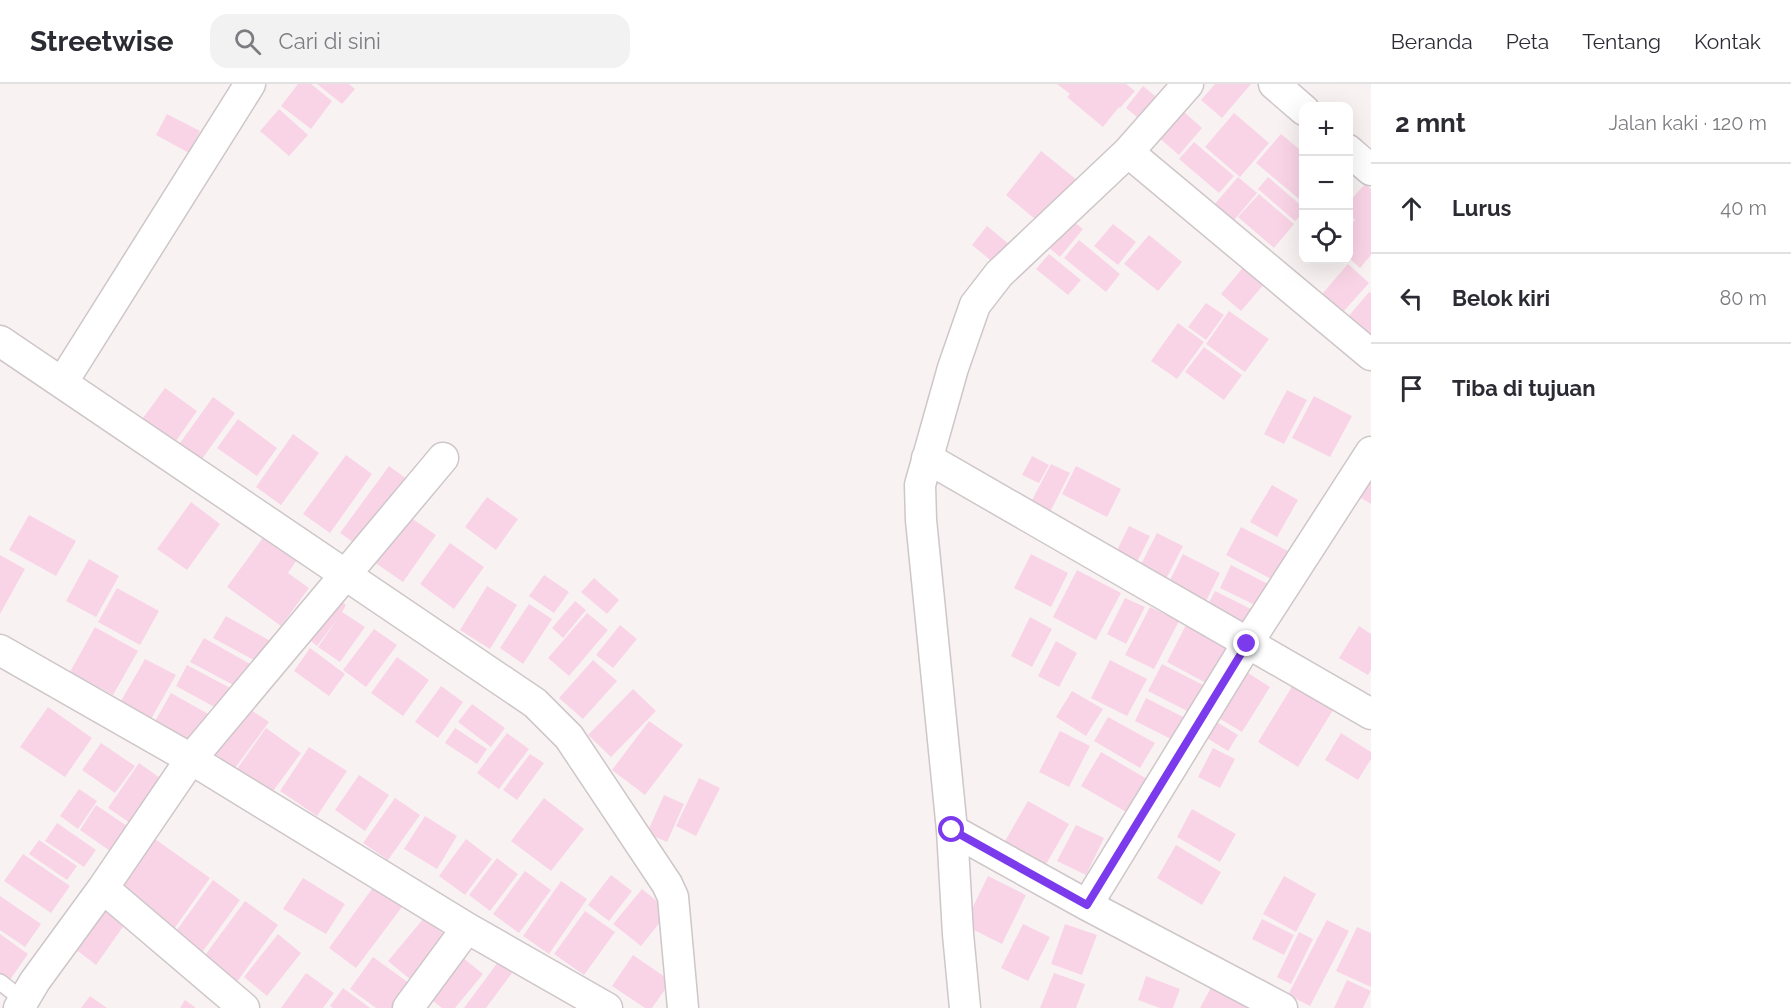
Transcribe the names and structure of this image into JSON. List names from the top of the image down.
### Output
{
  "page": {
    "header": "Streetwise",
    "search": "Cari di sini",
    "nav": [
      "Beranda",
      "Peta",
      "Tentang",
      "Kontak"
    ],
    "heading": ["2 mnt", "Jalan kaki · 120 m"],
    "map_buttons": ["+", "−"],
    "list": [
      ["Lurus", "40 m"],
      ["Belok kiri", "80 m"],
      "Tiba di tujuan"
    ]
  }
}
